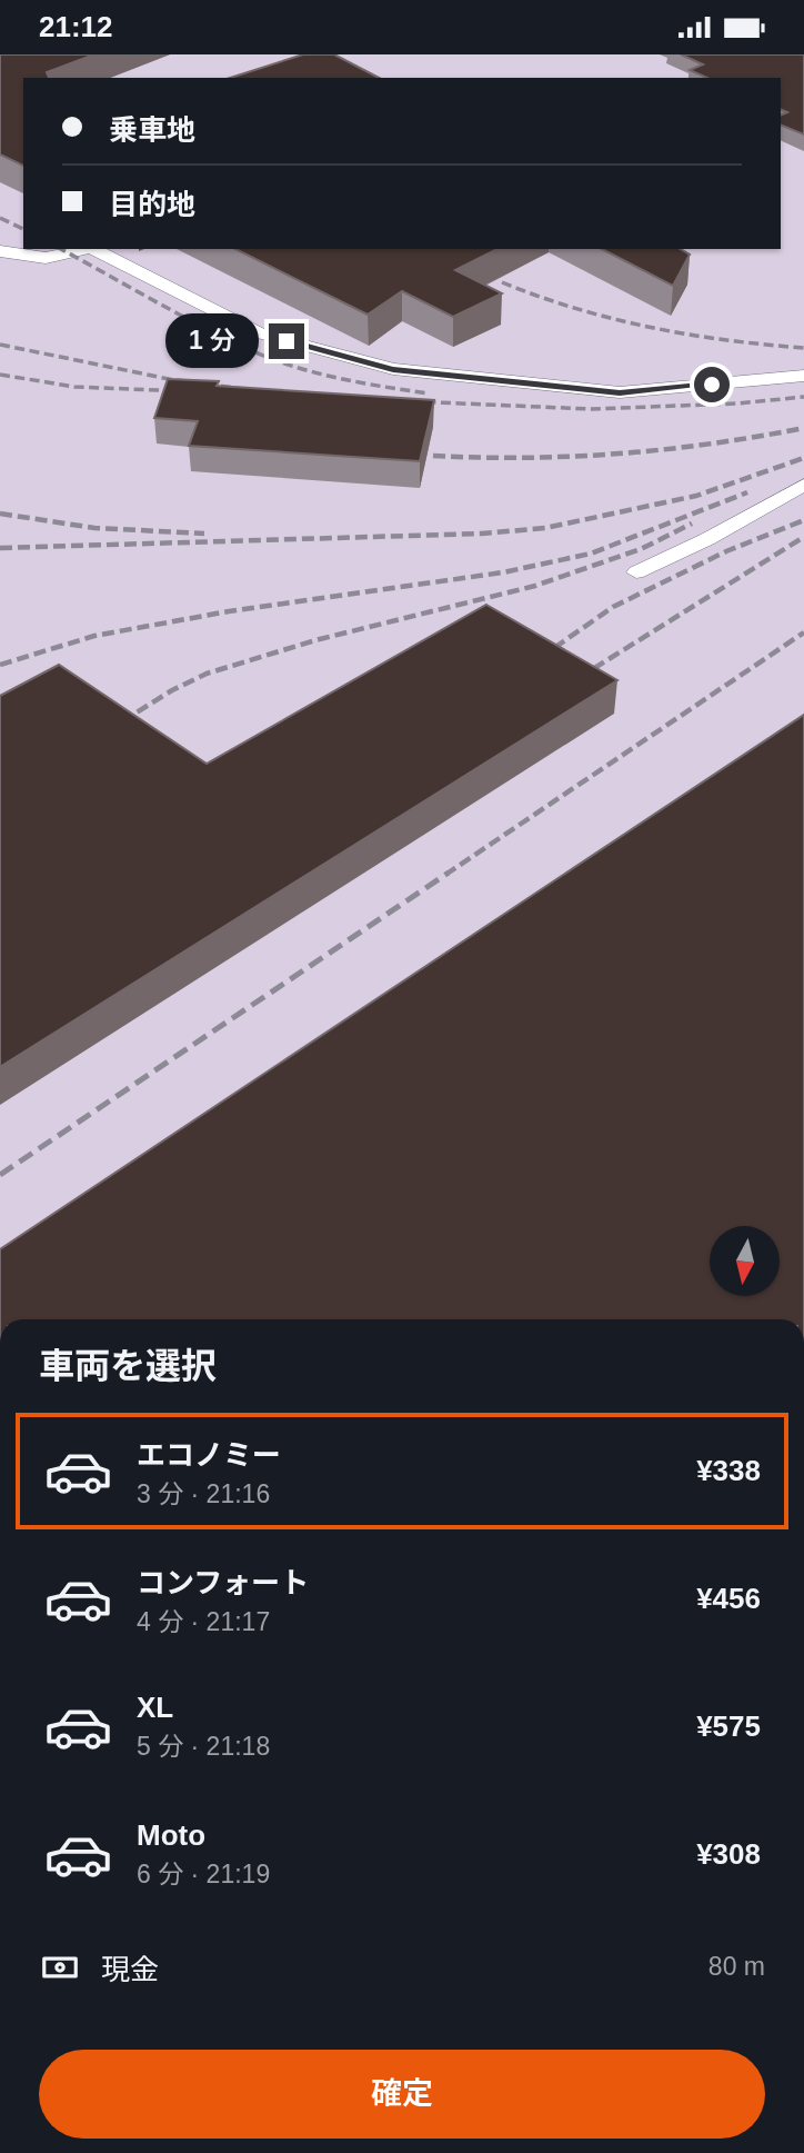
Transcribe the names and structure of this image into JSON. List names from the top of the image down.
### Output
{
  "north": "bottom",
  "page": {
    "status": "21:12",
    "banner": ["乗車地", "目的地"],
    "bubble": "1 分",
    "heading": "車両を選択",
    "list": [
      {
        "name": "エコノミー",
        "note": "3 分 · 21:16",
        "value": "¥338"
      },
      {
        "name": "コンフォート",
        "note": "4 分 · 21:17",
        "value": "¥456"
      },
      {
        "name": "XL",
        "note": "5 分 · 21:18",
        "value": "¥575"
      },
      {
        "name": "Moto",
        "note": "6 分 · 21:19",
        "value": "¥308"
      }
    ],
    "pay": ["現金", "80 m"],
    "buttons": "確定"
  }
}
